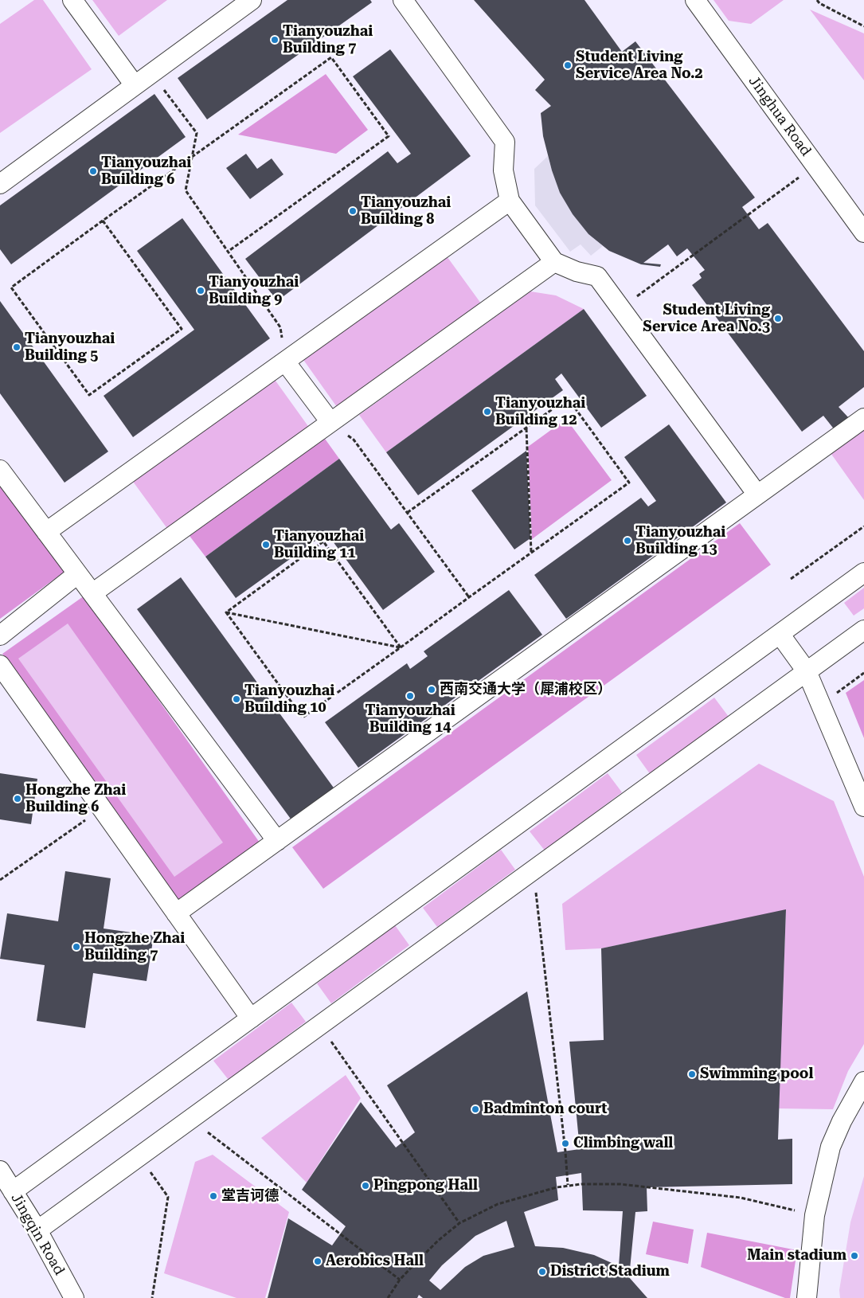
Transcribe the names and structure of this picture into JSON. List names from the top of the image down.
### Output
{
  "streets": {
    "street": ["Jinghua Road", "Jingqin Road"]
  },
  "places": [
    "Tianyouzhai Building 7",
    "Student Living Service Area No.2",
    "Tianyouzhai Building 6",
    "Tianyouzhai Building 8",
    "Tianyouzhai Building 9",
    "Student Living Service Area No.3",
    "Tianyouzhai Building 5",
    "Tianyouzhai Building 12",
    "Tianyouzhai Building 13",
    "Tianyouzhai Building 11",
    "西南交通大学（犀浦校区）",
    "Tianyouzhai Building 14",
    "Tianyouzhai Building 10",
    "Hongzhe Zhai Building 6",
    "Hongzhe Zhai Building 7",
    "Swimming pool",
    "Badminton court",
    "Climbing wall",
    "Pingpong Hall",
    "堂吉诃德",
    "Main stadium",
    "Aerobics Hall",
    "District Stadium"
  ]
}
